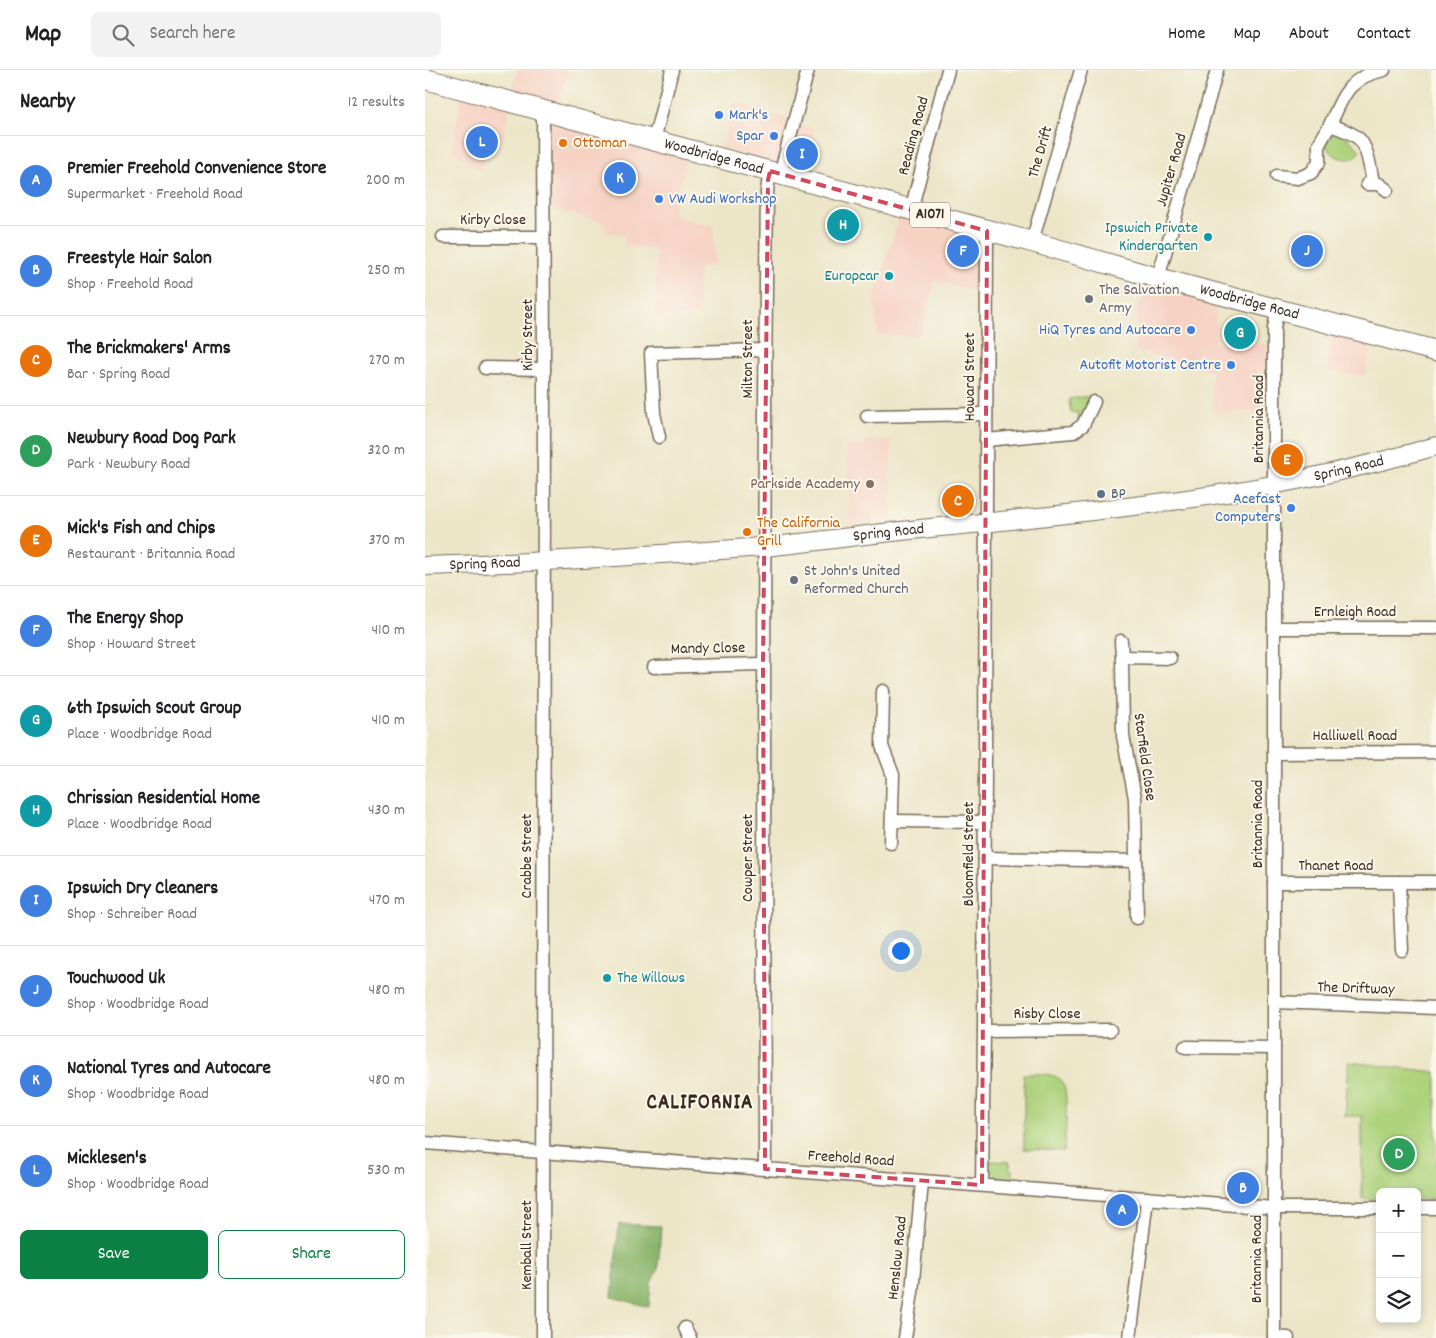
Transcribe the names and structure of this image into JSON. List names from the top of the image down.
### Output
{
  "streets": {
    "main road": ["Woodbridge Road", "A1071"],
    "street": [
      "Reading Road",
      "The Drift",
      "Jupiter Road",
      "Kirby Close",
      "Kirby Street",
      "Milton Street",
      "Howard Street",
      "Britannia Road",
      "Spring Road",
      "Ernleigh Road",
      "Mandy Close",
      "Halliwell Road",
      "Starfield Close",
      "Bloomfield Street",
      "Crabbe Street",
      "Cowper Street",
      "Thanet Road",
      "The Driftway",
      "Risby Close",
      "Freehold Road",
      "Kemball Street",
      "Henslow Road"
    ]
  },
  "crossings": [
    ["Reading Road", "Woodbridge Road"],
    ["The Drift", "Woodbridge Road"],
    ["Woodbridge Road", "Jupiter Road"],
    ["Woodbridge Road", "Kirby Street"],
    ["Woodbridge Road", "Milton Street"],
    ["Woodbridge Road", "Howard Street"],
    ["Woodbridge Road", "Britannia Road"],
    ["Kirby Close", "Kirby Street"],
    ["Kirby Street", "Spring Road"],
    ["Kirby Street", "Crabbe Street"],
    ["Milton Street", "Spring Road"],
    ["Milton Street", "Cowper Street"],
    ["Howard Street", "Spring Road"],
    ["Howard Street", "Bloomfield Street"],
    ["Britannia Road", "Spring Road"],
    ["Britannia Road", "Ernleigh Road"],
    ["Britannia Road", "Halliwell Road"],
    ["Britannia Road", "Thanet Road"],
    ["Britannia Road", "The Driftway"],
    ["Britannia Road", "Freehold Road"],
    ["Spring Road", "Bloomfield Street"],
    ["Spring Road", "Crabbe Street"],
    ["Spring Road", "Cowper Street"],
    ["Mandy Close", "Cowper Street"],
    ["Bloomfield Street", "Risby Close"],
    ["Bloomfield Street", "Freehold Road"],
    ["Crabbe Street", "Freehold Road"],
    ["Crabbe Street", "Kemball Street"],
    ["Cowper Street", "Freehold Road"],
    ["Freehold Road", "Kemball Street"],
    ["Freehold Road", "Henslow Road"]
  ],
  "districts": ["CALIFORNIA"],
  "places": [
    "Mark's",
    "Spar",
    "Ottoman",
    "VW Audi Workshop",
    "Ipswich Private Kindergarten",
    "Europcar",
    "The Salvation Army",
    "HiQ Tyres and Autocare",
    "Autofit Motorist Centre",
    "Parkside Academy",
    "BP",
    "Acefast Computers",
    "The California Grill",
    "St John's United Reformed Church",
    "The Willows"
  ],
  "page": {
    "header": "Map",
    "search": "Search here",
    "nav": [
      "Home",
      "Map",
      "About",
      "Contact"
    ],
    "heading": ["Nearby", "12 results"],
    "pins": [
      "L",
      "I",
      "K",
      "H",
      "F",
      "J",
      "G",
      "E",
      "C",
      "D",
      "B",
      "A"
    ],
    "list": [
      {
        "mark": "A",
        "name": "Premier Freehold Convenience Store",
        "note": "Supermarket · Freehold Road",
        "value": "200 m"
      },
      {
        "mark": "B",
        "name": "Freestyle Hair Salon",
        "note": "Shop · Freehold Road",
        "value": "250 m"
      },
      {
        "mark": "C",
        "name": "The Brickmakers' Arms",
        "note": "Bar · Spring Road",
        "value": "270 m"
      },
      {
        "mark": "D",
        "name": "Newbury Road Dog Park",
        "note": "Park · Newbury Road",
        "value": "320 m"
      },
      {
        "mark": "E",
        "name": "Mick's Fish and Chips",
        "note": "Restaurant · Britannia Road",
        "value": "370 m"
      },
      {
        "mark": "F",
        "name": "The Energy Shop",
        "note": "Shop · Howard Street",
        "value": "410 m"
      },
      {
        "mark": "G",
        "name": "6th Ipswich Scout Group",
        "note": "Place · Woodbridge Road",
        "value": "410 m"
      },
      {
        "mark": "H",
        "name": "Chrissian Residential Home",
        "note": "Place · Woodbridge Road",
        "value": "430 m"
      },
      {
        "mark": "I",
        "name": "Ipswich Dry Cleaners",
        "note": "Shop · Schreiber Road",
        "value": "470 m"
      },
      {
        "mark": "J",
        "name": "Touchwood Uk",
        "note": "Shop · Woodbridge Road",
        "value": "480 m"
      },
      {
        "mark": "K",
        "name": "National Tyres and Autocare",
        "note": "Shop · Woodbridge Road",
        "value": "480 m"
      },
      {
        "mark": "L",
        "name": "Micklesen's",
        "note": "Shop · Woodbridge Road",
        "value": "530 m"
      }
    ],
    "map_buttons": ["+", "−"],
    "buttons": ["Save", "Share"]
  }
}
